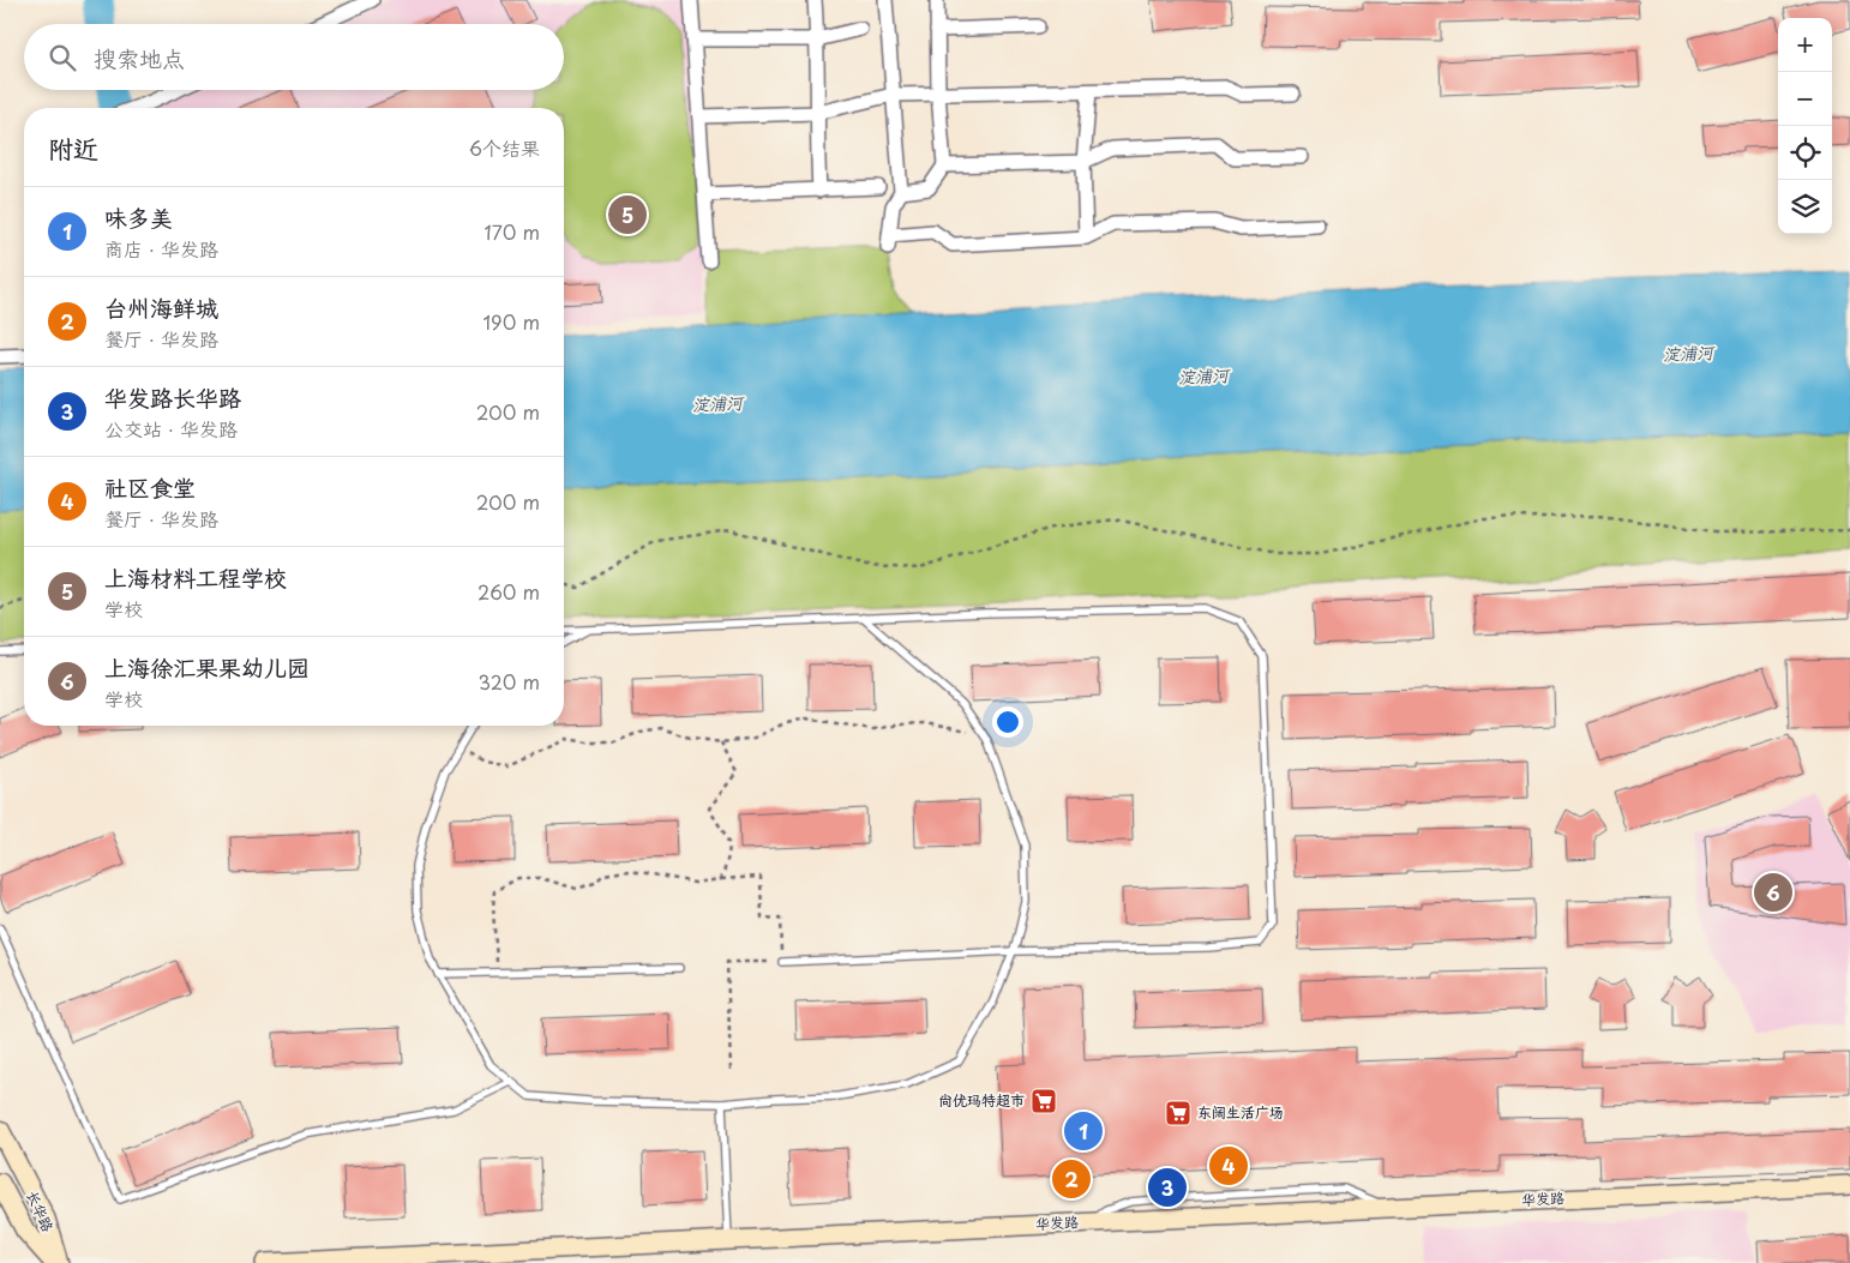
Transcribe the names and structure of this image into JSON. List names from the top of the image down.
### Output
{
  "streets": {
    "street": ["华发路", "长华路"]
  },
  "water": ["淀浦河"],
  "places": {
    "supermarket": ["尚优玛特超市", "东阔生活广场"]
  },
  "page": {
    "map_buttons": ["+", "−"],
    "search": "搜索地点",
    "heading": ["附近", "6个结果"],
    "list": [
      {
        "mark": "1",
        "name": "味多美",
        "note": "商店 · 华发路",
        "value": "170 m"
      },
      {
        "mark": "2",
        "name": "台州海鲜城",
        "note": "餐厅 · 华发路",
        "value": "190 m"
      },
      {
        "mark": "3",
        "name": "华发路长华路",
        "note": "公交站 · 华发路",
        "value": "200 m"
      },
      {
        "mark": "4",
        "name": "社区食堂",
        "note": "餐厅 · 华发路",
        "value": "200 m"
      },
      {
        "mark": "5",
        "name": "上海材料工程学校",
        "note": "学校",
        "value": "260 m"
      },
      {
        "mark": "6",
        "name": "上海徐汇果果幼儿园",
        "note": "学校",
        "value": "320 m"
      }
    ],
    "pins": [
      "5",
      "6",
      "1",
      "4",
      "2",
      "3"
    ]
  }
}
